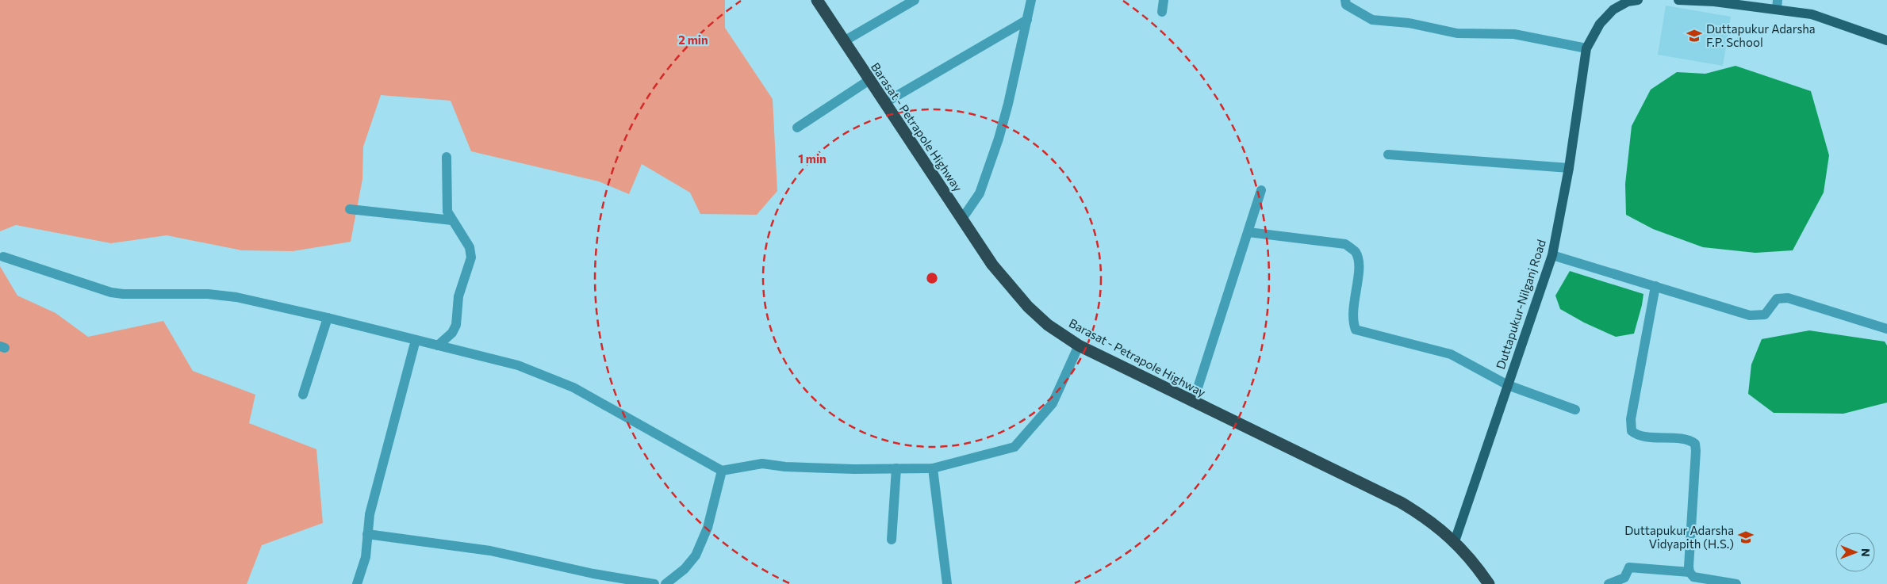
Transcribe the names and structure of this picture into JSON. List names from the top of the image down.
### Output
{
  "streets": {
    "highway": ["Barasat - Petrapole Highway"],
    "main road": ["Duttapukur-Nilganj Road"]
  },
  "crossings": [
    ["Barasat - Petrapole Highway", "Duttapukur-Nilganj Road"]
  ],
  "places": {
    "school or university": ["Duttapukur Adarsha F.P. School", "Duttapukur Adarsha Vidyapith (H.S.)"]
  },
  "north": "right",
  "rings": ["2 min", "1 min"]
}
